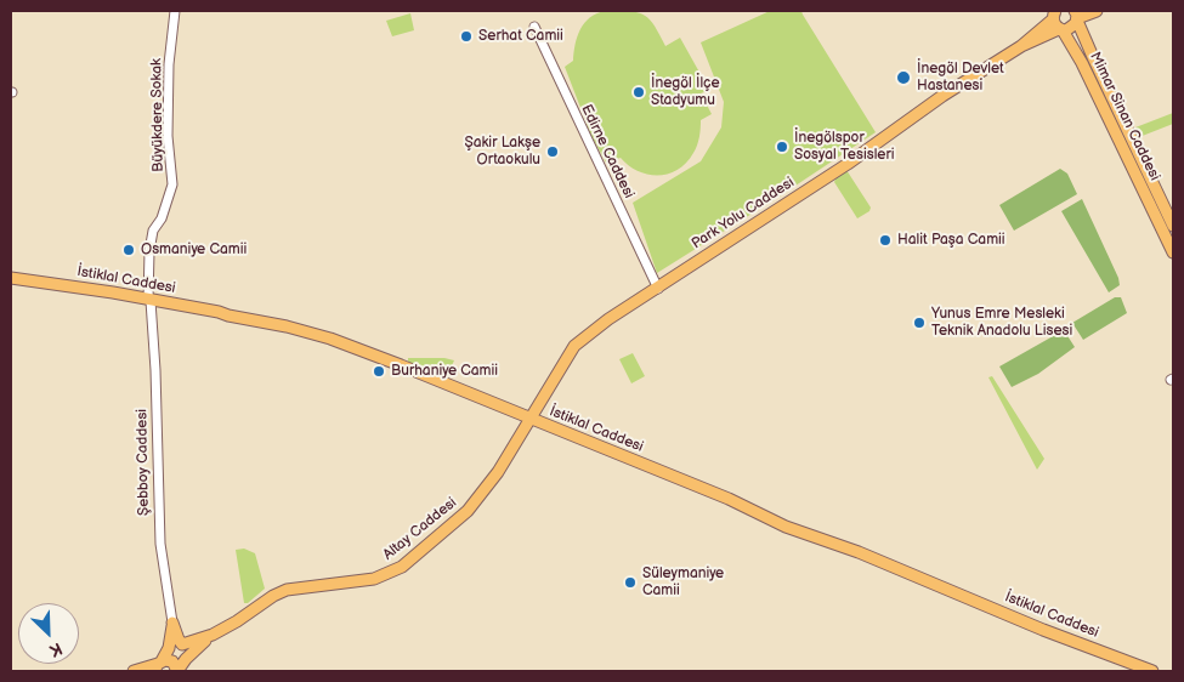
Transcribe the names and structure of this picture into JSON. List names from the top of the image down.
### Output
{
  "streets": {
    "main road": [
      "Mimar Sinan Caddesi",
      "Park Yolu Caddesi",
      "İstiklal Caddesi",
      "Altay Caddesi"
    ],
    "street": ["Büyükdere Sokak", "Edirne Caddesi", "Şebboy Caddesi"]
  },
  "crossings": [
    ["Büyükdere Sokak", "İstiklal Caddesi"],
    ["Büyükdere Sokak", "Şebboy Caddesi"],
    ["Mimar Sinan Caddesi", "Park Yolu Caddesi"],
    ["Edirne Caddesi", "Park Yolu Caddesi"],
    ["Park Yolu Caddesi", "Altay Caddesi"],
    ["İstiklal Caddesi", "Şebboy Caddesi"],
    ["İstiklal Caddesi", "Altay Caddesi"]
  ],
  "places": [
    "Serhat Camii",
    "İnegöl Devlet Hastanesi",
    "İnegöl İlçe Stadyumu",
    "İnegölspor Sosyal Tesisleri",
    "Şakir Lakşe Ortaokulu",
    "Halit Paşa Camii",
    "Osmaniye Camii",
    "Yunus Emre Mesleki Teknik Anadolu Lisesi",
    "Burhaniye Camii",
    "Süleymaniye Camii"
  ],
  "north": "bottom right"
}
